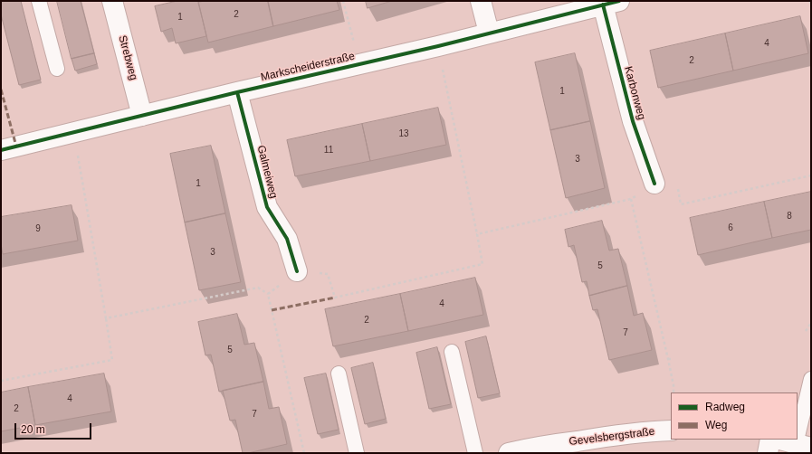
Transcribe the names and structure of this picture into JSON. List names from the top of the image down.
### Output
{
  "streets": {
    "street": [
      "Strebweg",
      "Markscheiderstraße",
      "Karbonweg",
      "Galmeiweg",
      "Gevelsbergstraße"
    ]
  },
  "crossings": [
    ["Strebweg", "Markscheiderstraße"],
    ["Markscheiderstraße", "Karbonweg"],
    ["Markscheiderstraße", "Galmeiweg"]
  ],
  "house_numbers": [
    "2",
    "1",
    "4",
    "2",
    "1",
    "13",
    "11",
    "3",
    "1",
    "8",
    "6",
    "9",
    "3",
    "5",
    "4",
    "2",
    "7",
    "5",
    "4",
    "2",
    "7"
  ],
  "legend": ["Radweg", "Weg"],
  "scale_bar": "20 m"
}
